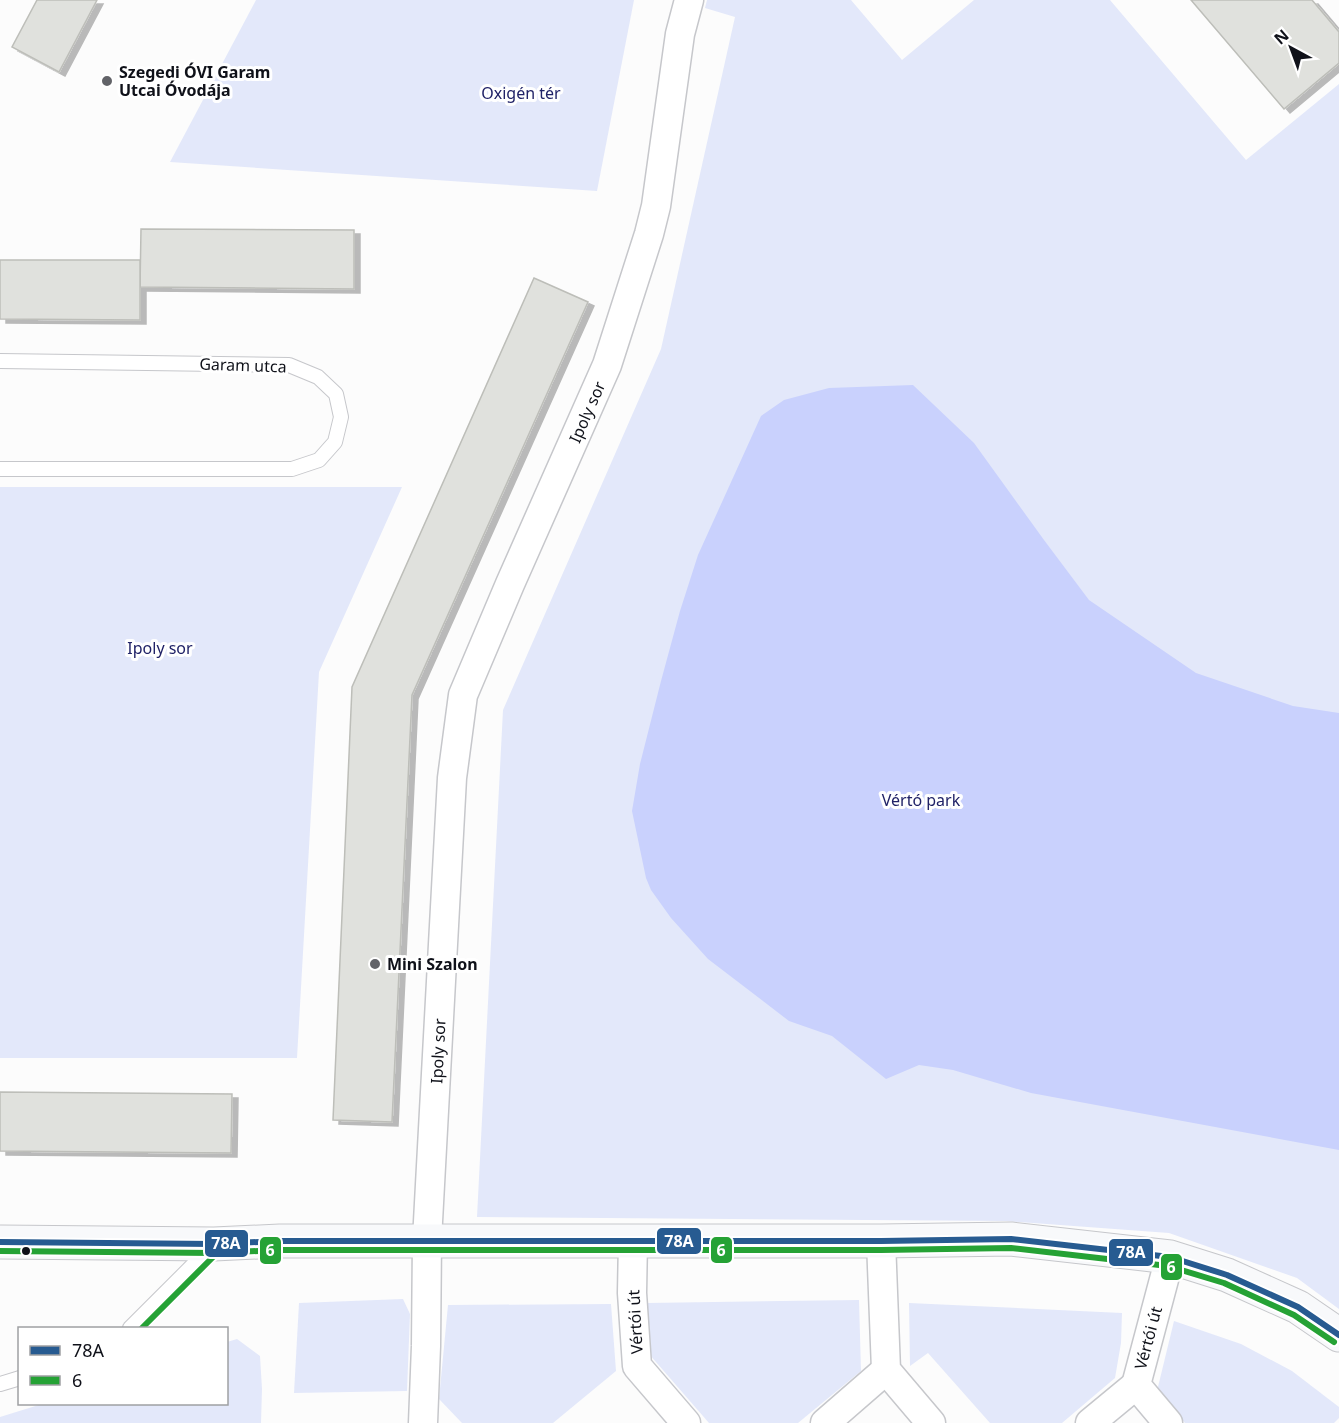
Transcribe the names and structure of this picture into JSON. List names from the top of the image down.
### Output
{
  "streets": {
    "street": ["Ipoly sor", "Vértói út"],
    "lane": ["Garam utca"]
  },
  "parks": ["Oxigén tér", "Ipoly sor", "Vértó park"],
  "places": ["Szegedi ÓVI Garam Utcai Óvodája", "Mini Szalon"],
  "lines": ["transit line 78A", "transit line 6"],
  "legend": ["78A", "6"],
  "north": "top left"
}
